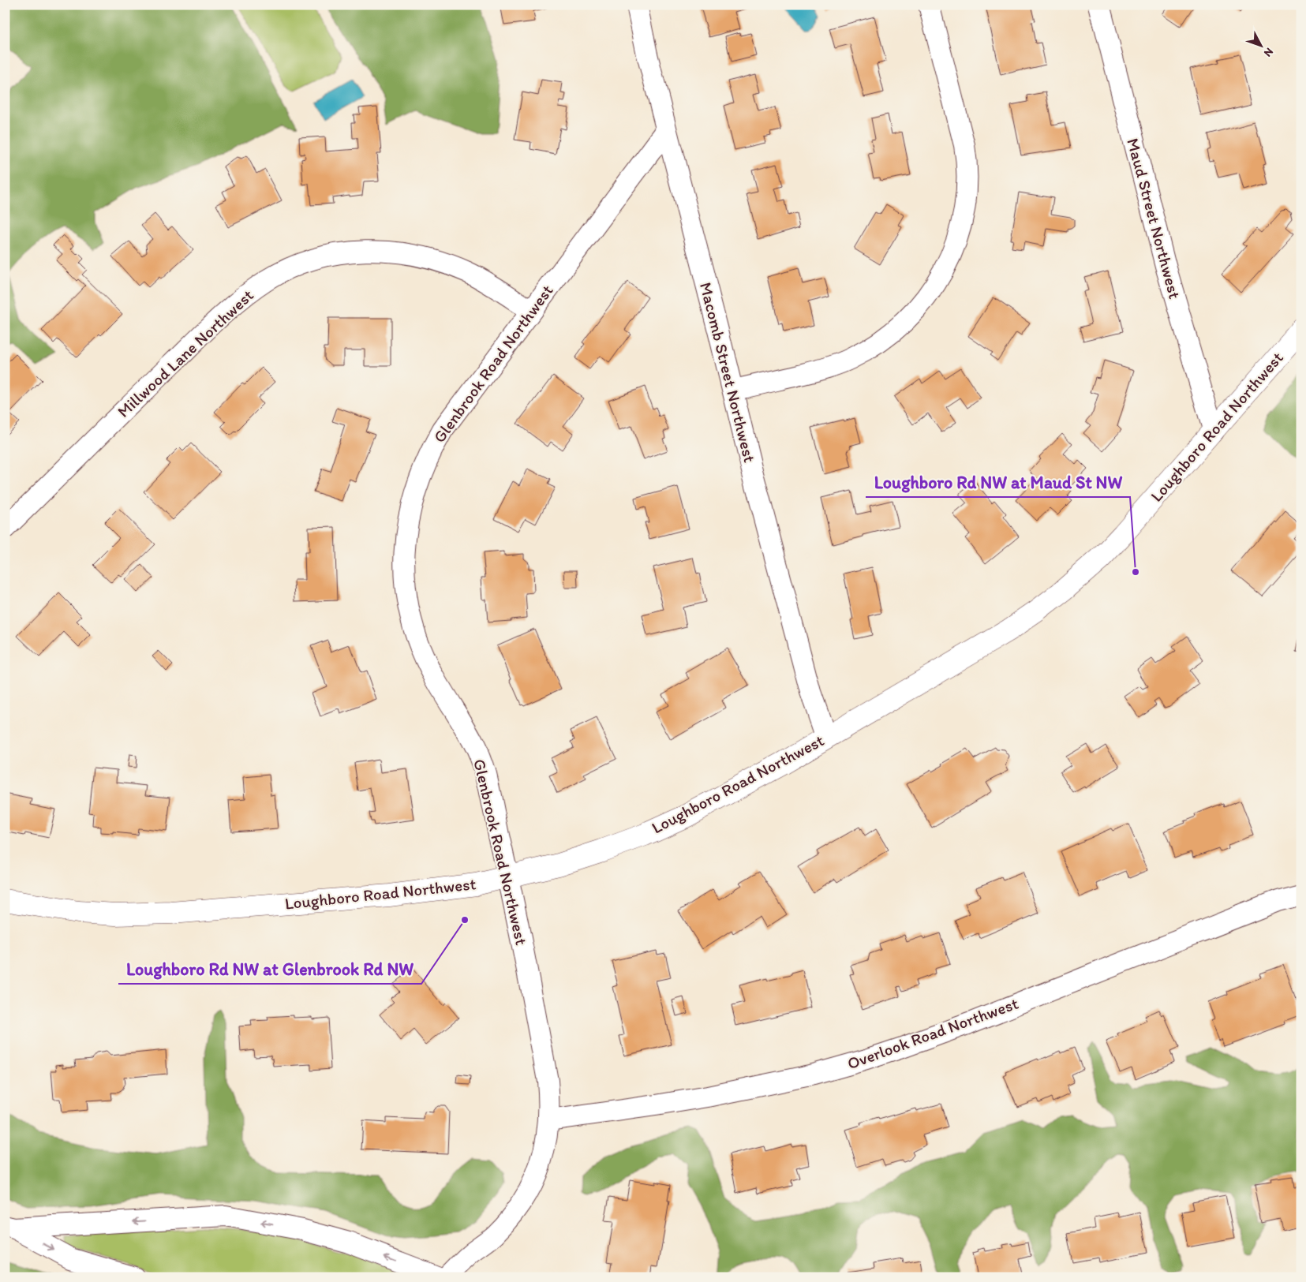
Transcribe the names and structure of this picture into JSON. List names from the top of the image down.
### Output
{
  "streets": {
    "main road": ["Loughboro Road Northwest"],
    "street": [
      "Maud Street Northwest",
      "Millwood Lane Northwest",
      "Glenbrook Road Northwest",
      "Macomb Street Northwest",
      "Overlook Road Northwest"
    ]
  },
  "crossings": [
    ["Maud Street Northwest", "Loughboro Road Northwest"],
    ["Millwood Lane Northwest", "Glenbrook Road Northwest"],
    ["Glenbrook Road Northwest", "Macomb Street Northwest"],
    ["Glenbrook Road Northwest", "Loughboro Road Northwest"],
    ["Glenbrook Road Northwest", "Overlook Road Northwest"],
    ["Macomb Street Northwest", "Loughboro Road Northwest"]
  ],
  "places": ["Loughboro Rd NW at Maud St NW", "Loughboro Rd NW at Glenbrook Rd NW"],
  "north": "bottom right"
}
